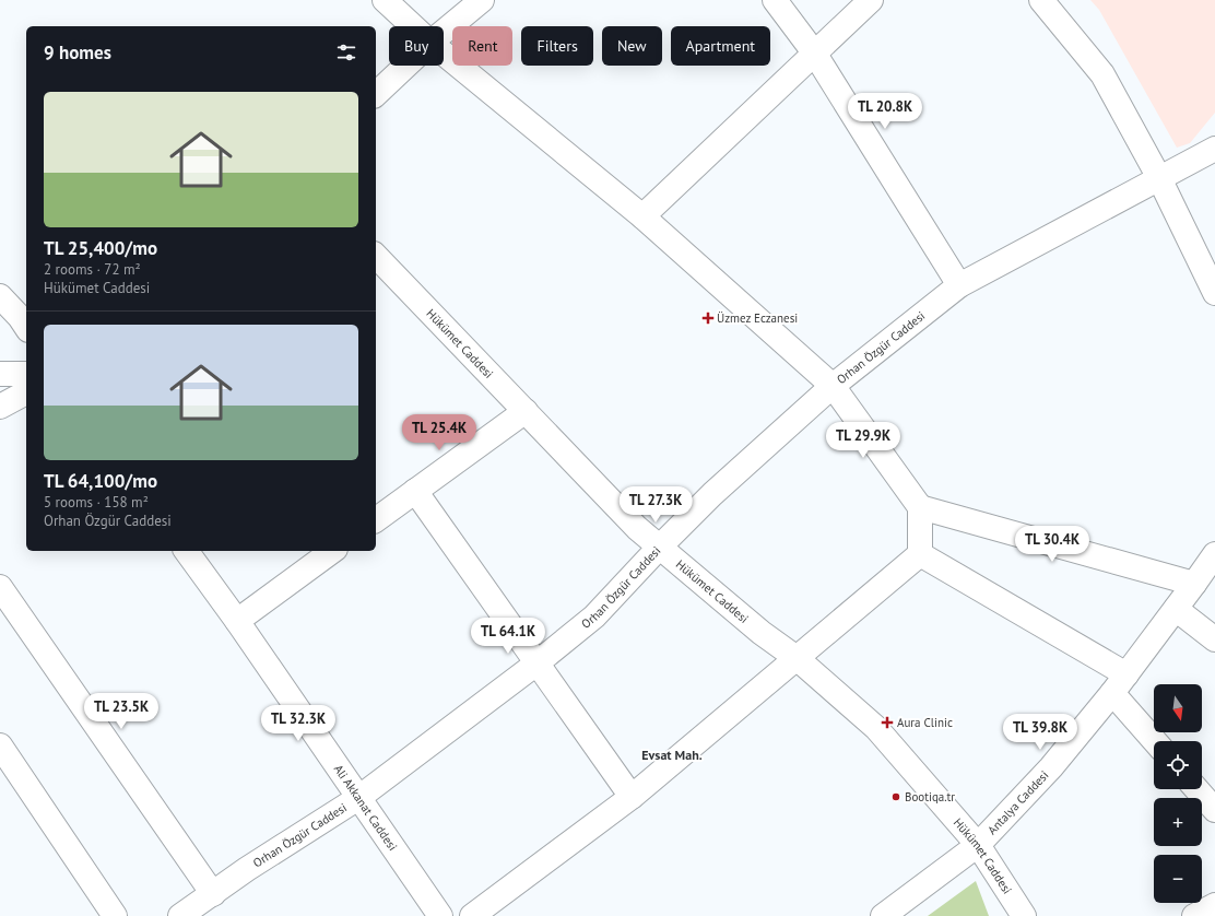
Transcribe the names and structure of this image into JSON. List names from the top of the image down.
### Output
{
  "streets": {
    "street": [
      "Hükümet Caddesi",
      "Orhan Özgür Caddesi",
      "Antalya Caddesi",
      "Ali Akkanat Caddesi"
    ]
  },
  "crossings": [
    ["Hükümet Caddesi", "Orhan Özgür Caddesi"],
    ["Hükümet Caddesi", "Antalya Caddesi"],
    ["Orhan Özgür Caddesi", "Ali Akkanat Caddesi"]
  ],
  "districts": ["Evsat Mah."],
  "places": {
    "health": ["Üzmez Eczanesi", "Aura Clinic"],
    "other": ["Bootiqa.tr"]
  },
  "north": "bottom",
  "page": {
    "chip": [
      "Buy",
      "Rent",
      "Filters",
      "New",
      "Apartment"
    ],
    "heading": "9 homes",
    "list": [
      {
        "name": "TL 25,400/mo",
        "note": "2 rooms · 72 m² · Hükümet Caddesi"
      },
      {
        "name": "TL 64,100/mo",
        "note": "5 rooms · 158 m² · Orhan Özgür Caddesi"
      }
    ],
    "price": [
      "TL 20.8K",
      "TL 25.4K",
      "TL 29.9K",
      "TL 27.3K",
      "TL 30.4K",
      "TL 64.1K",
      "TL 23.5K",
      "TL 32.3K",
      "TL 39.8K"
    ],
    "map_buttons": ["+", "−"]
  }
}
